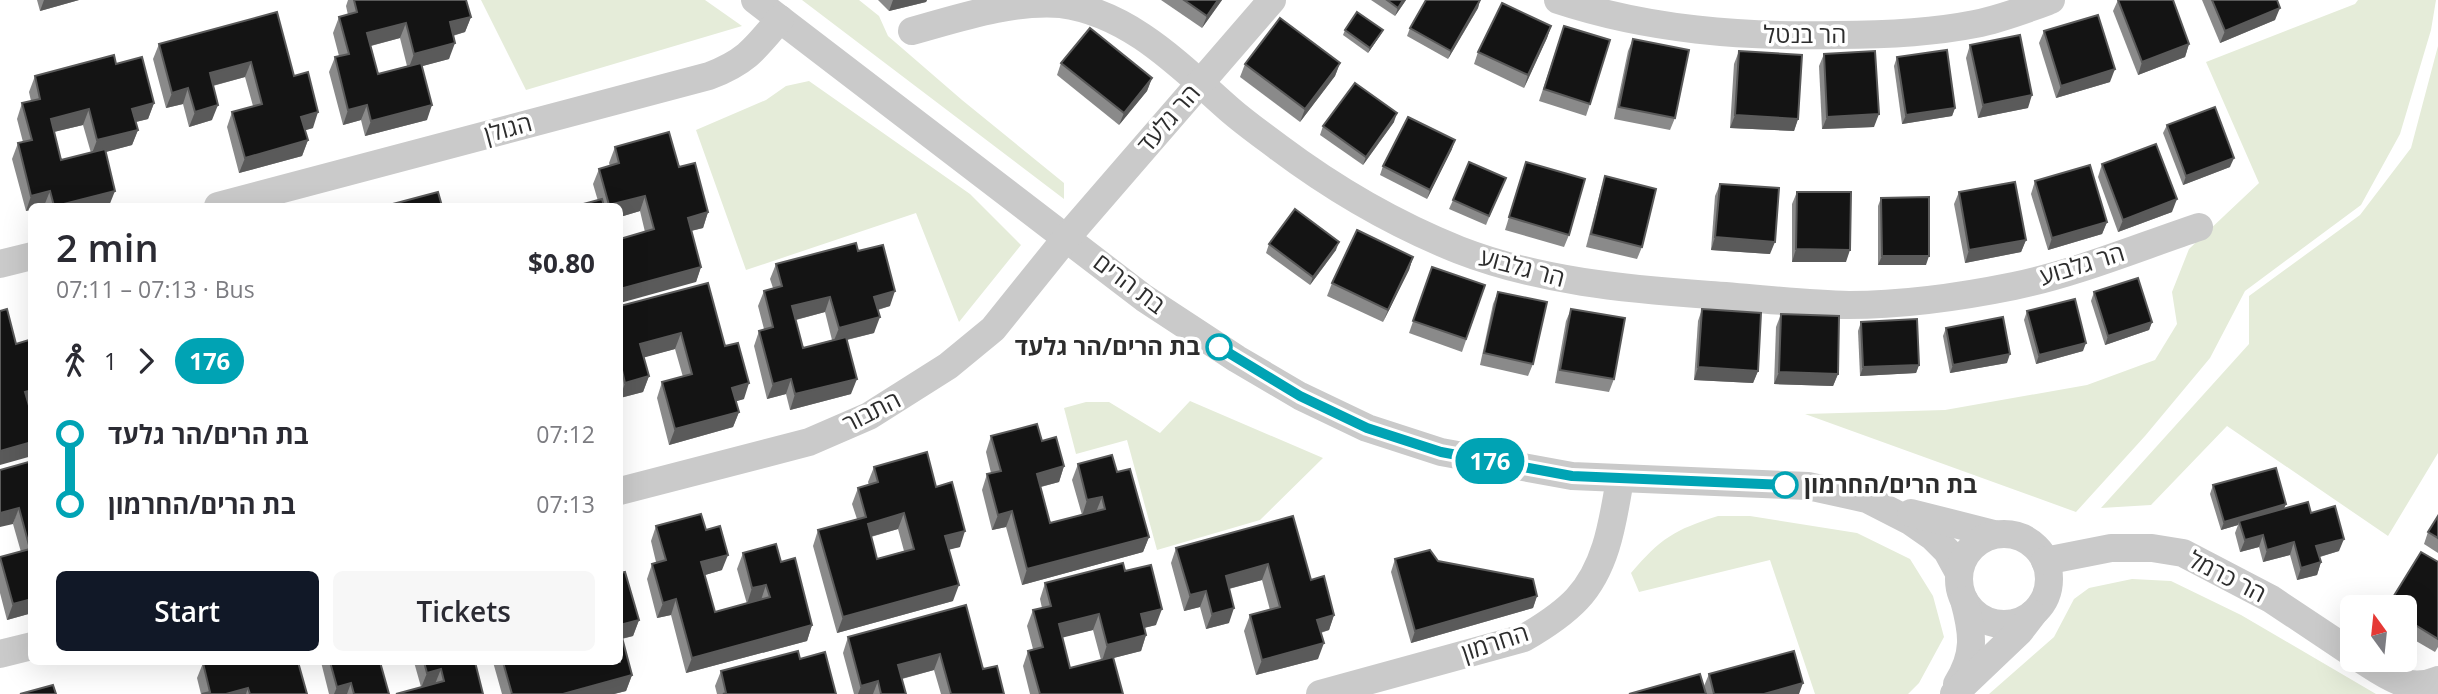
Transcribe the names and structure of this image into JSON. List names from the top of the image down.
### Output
{
  "streets": {
    "street": [
      "הר בנטל",
      "הר גלעד",
      "הגולן",
      "הר גלבוע",
      "בת הרים",
      "התבור",
      "הר כרמל",
      "החרמון"
    ]
  },
  "crossings": [
    ["הר גלעד", "הר גלבוע"],
    ["הר גלעד", "בת הרים"],
    ["הר גלעד", "התבור"],
    ["הגולן", "בת הרים"],
    ["בת הרים", "התבור"],
    ["בת הרים", "הר כרמל"],
    ["בת הרים", "החרמון"]
  ],
  "places": ["בת הרים/הר גלעד", "בת הרים/החרמון"],
  "lines": ["bus line 176"],
  "north": "top",
  "page": {
    "on_map": "176",
    "heading": ["2 min", "07:11 – 07:13 · Bus", "$0.80"],
    "legs": ["1", "176"],
    "list": [
      {
        "name": "בת הרים/הר גלעד",
        "value": "07:12"
      },
      {
        "name": "בת הרים/החרמון",
        "value": "07:13"
      }
    ],
    "buttons": ["Start", "Tickets"]
  }
}
